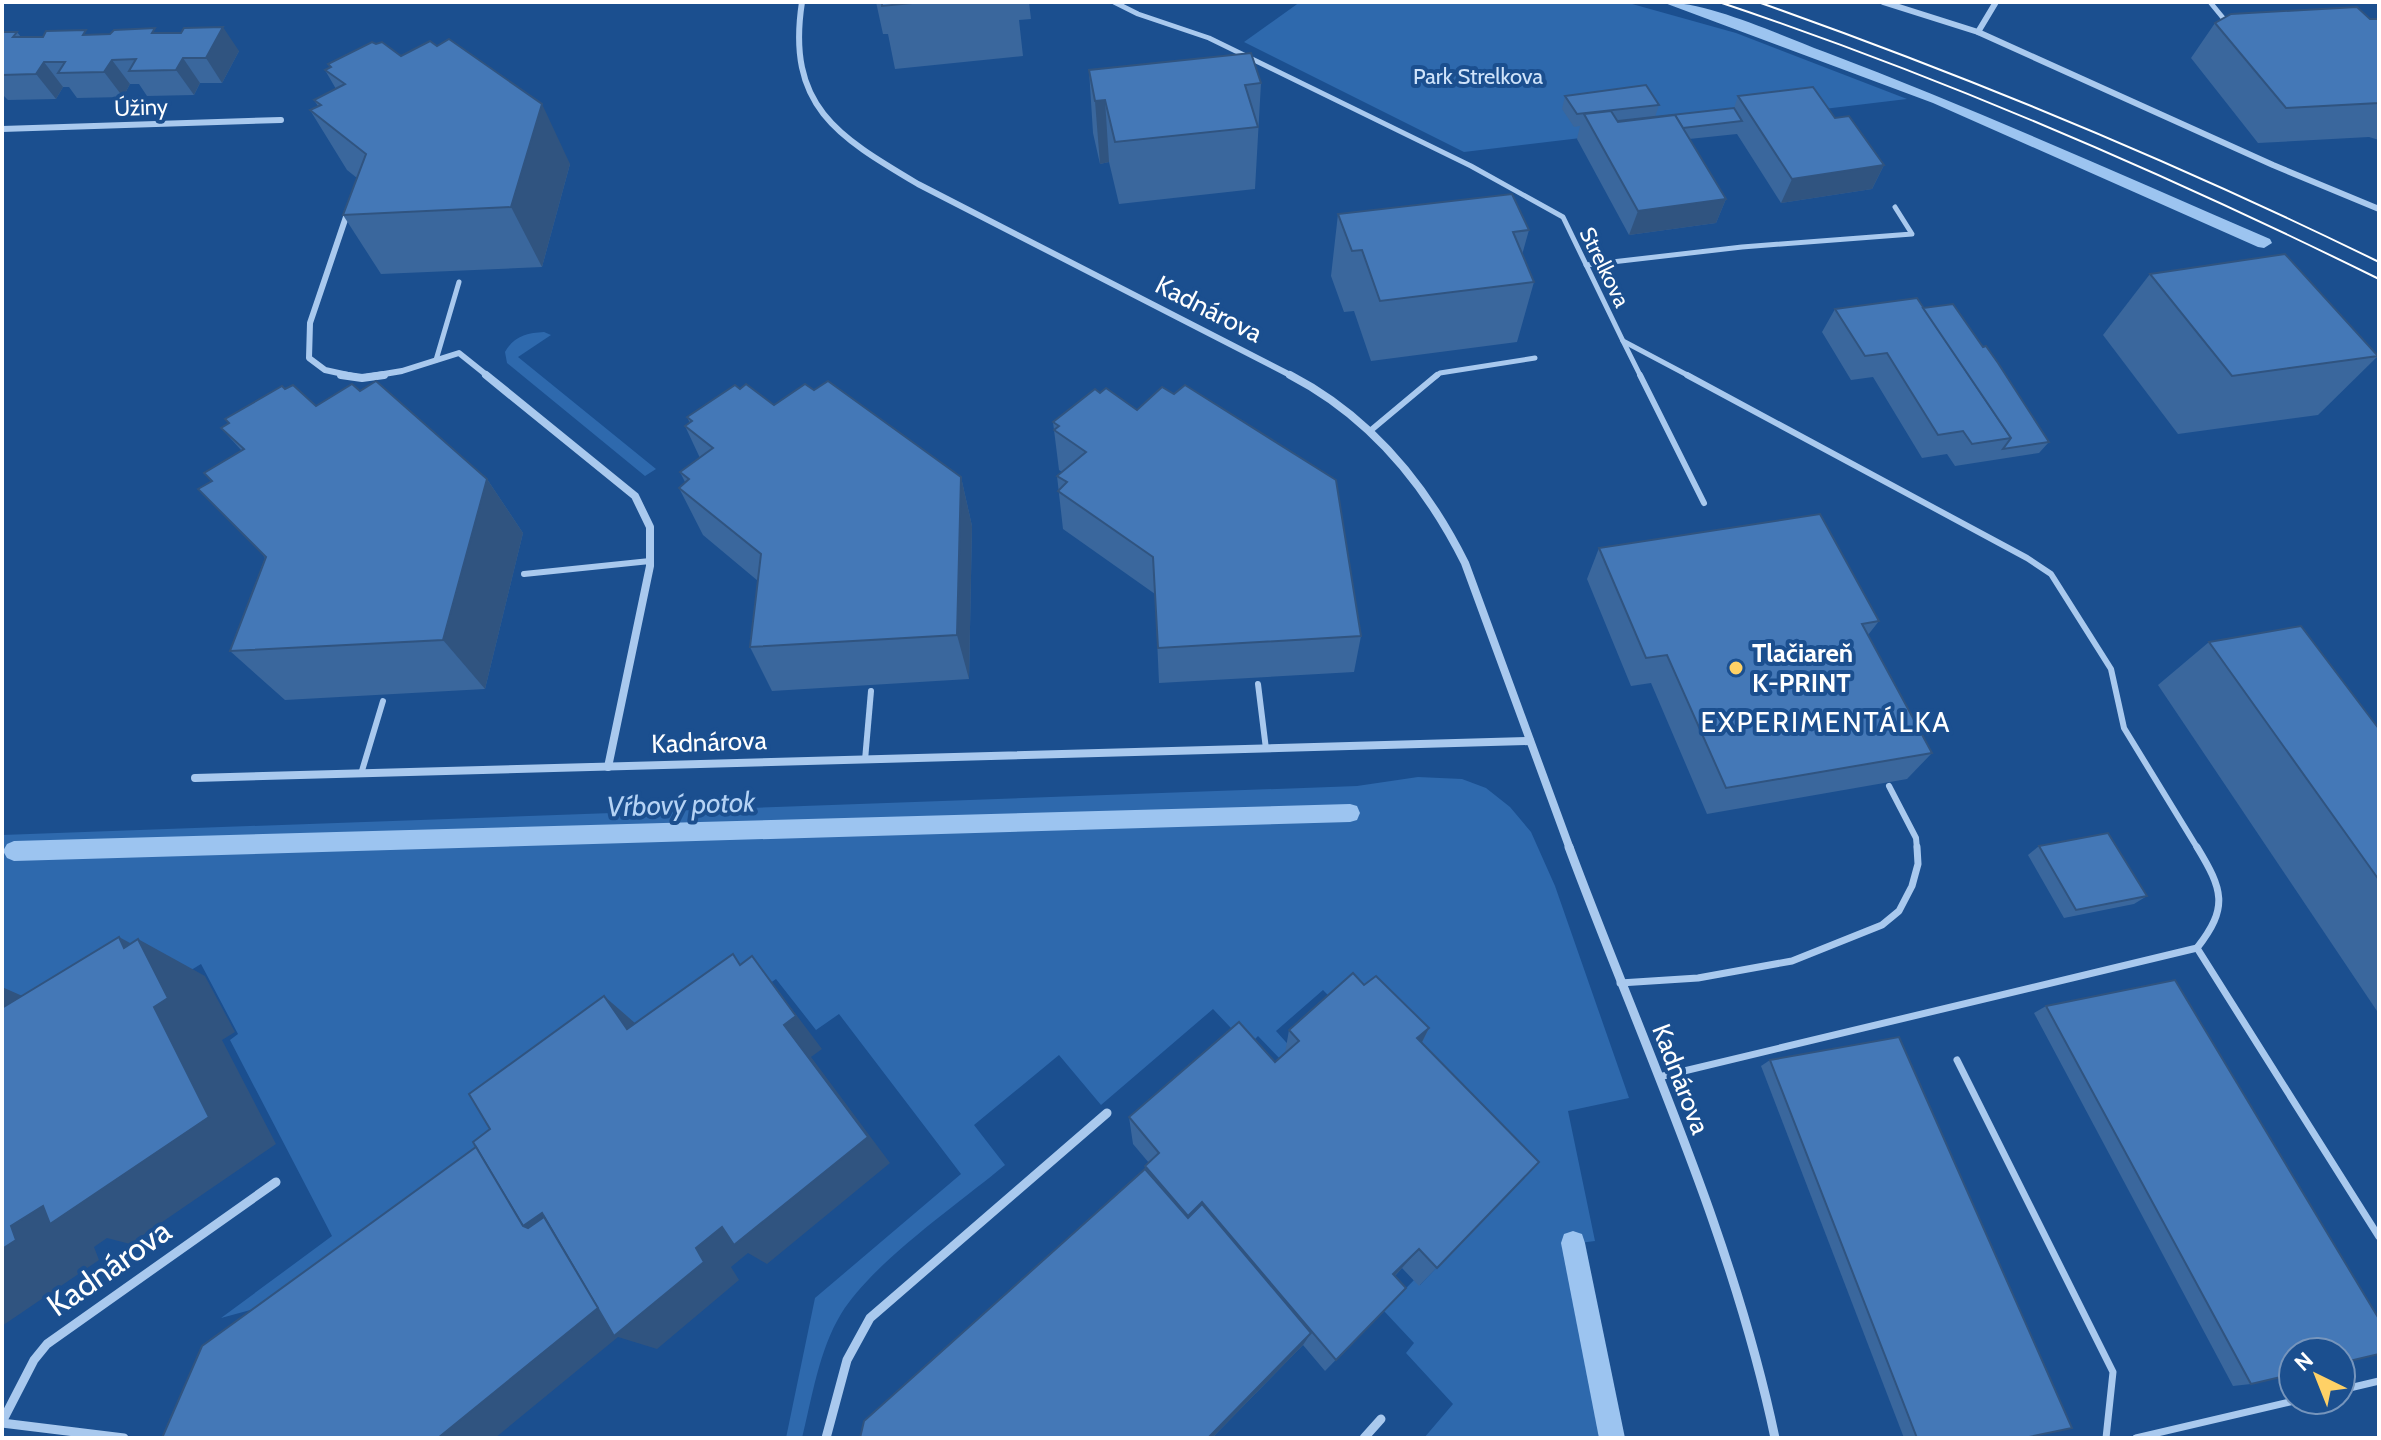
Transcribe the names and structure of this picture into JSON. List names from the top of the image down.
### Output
{
  "streets": {
    "street": ["Úžiny", "Kadnárova"],
    "lane": ["Strelkova"]
  },
  "districts": ["EXPERIMENTÁLKA"],
  "water": ["Vŕbový potok"],
  "parks": ["Park Strelkova"],
  "places": ["Tlačiareň K-PRINT"],
  "north": "top left"
}
